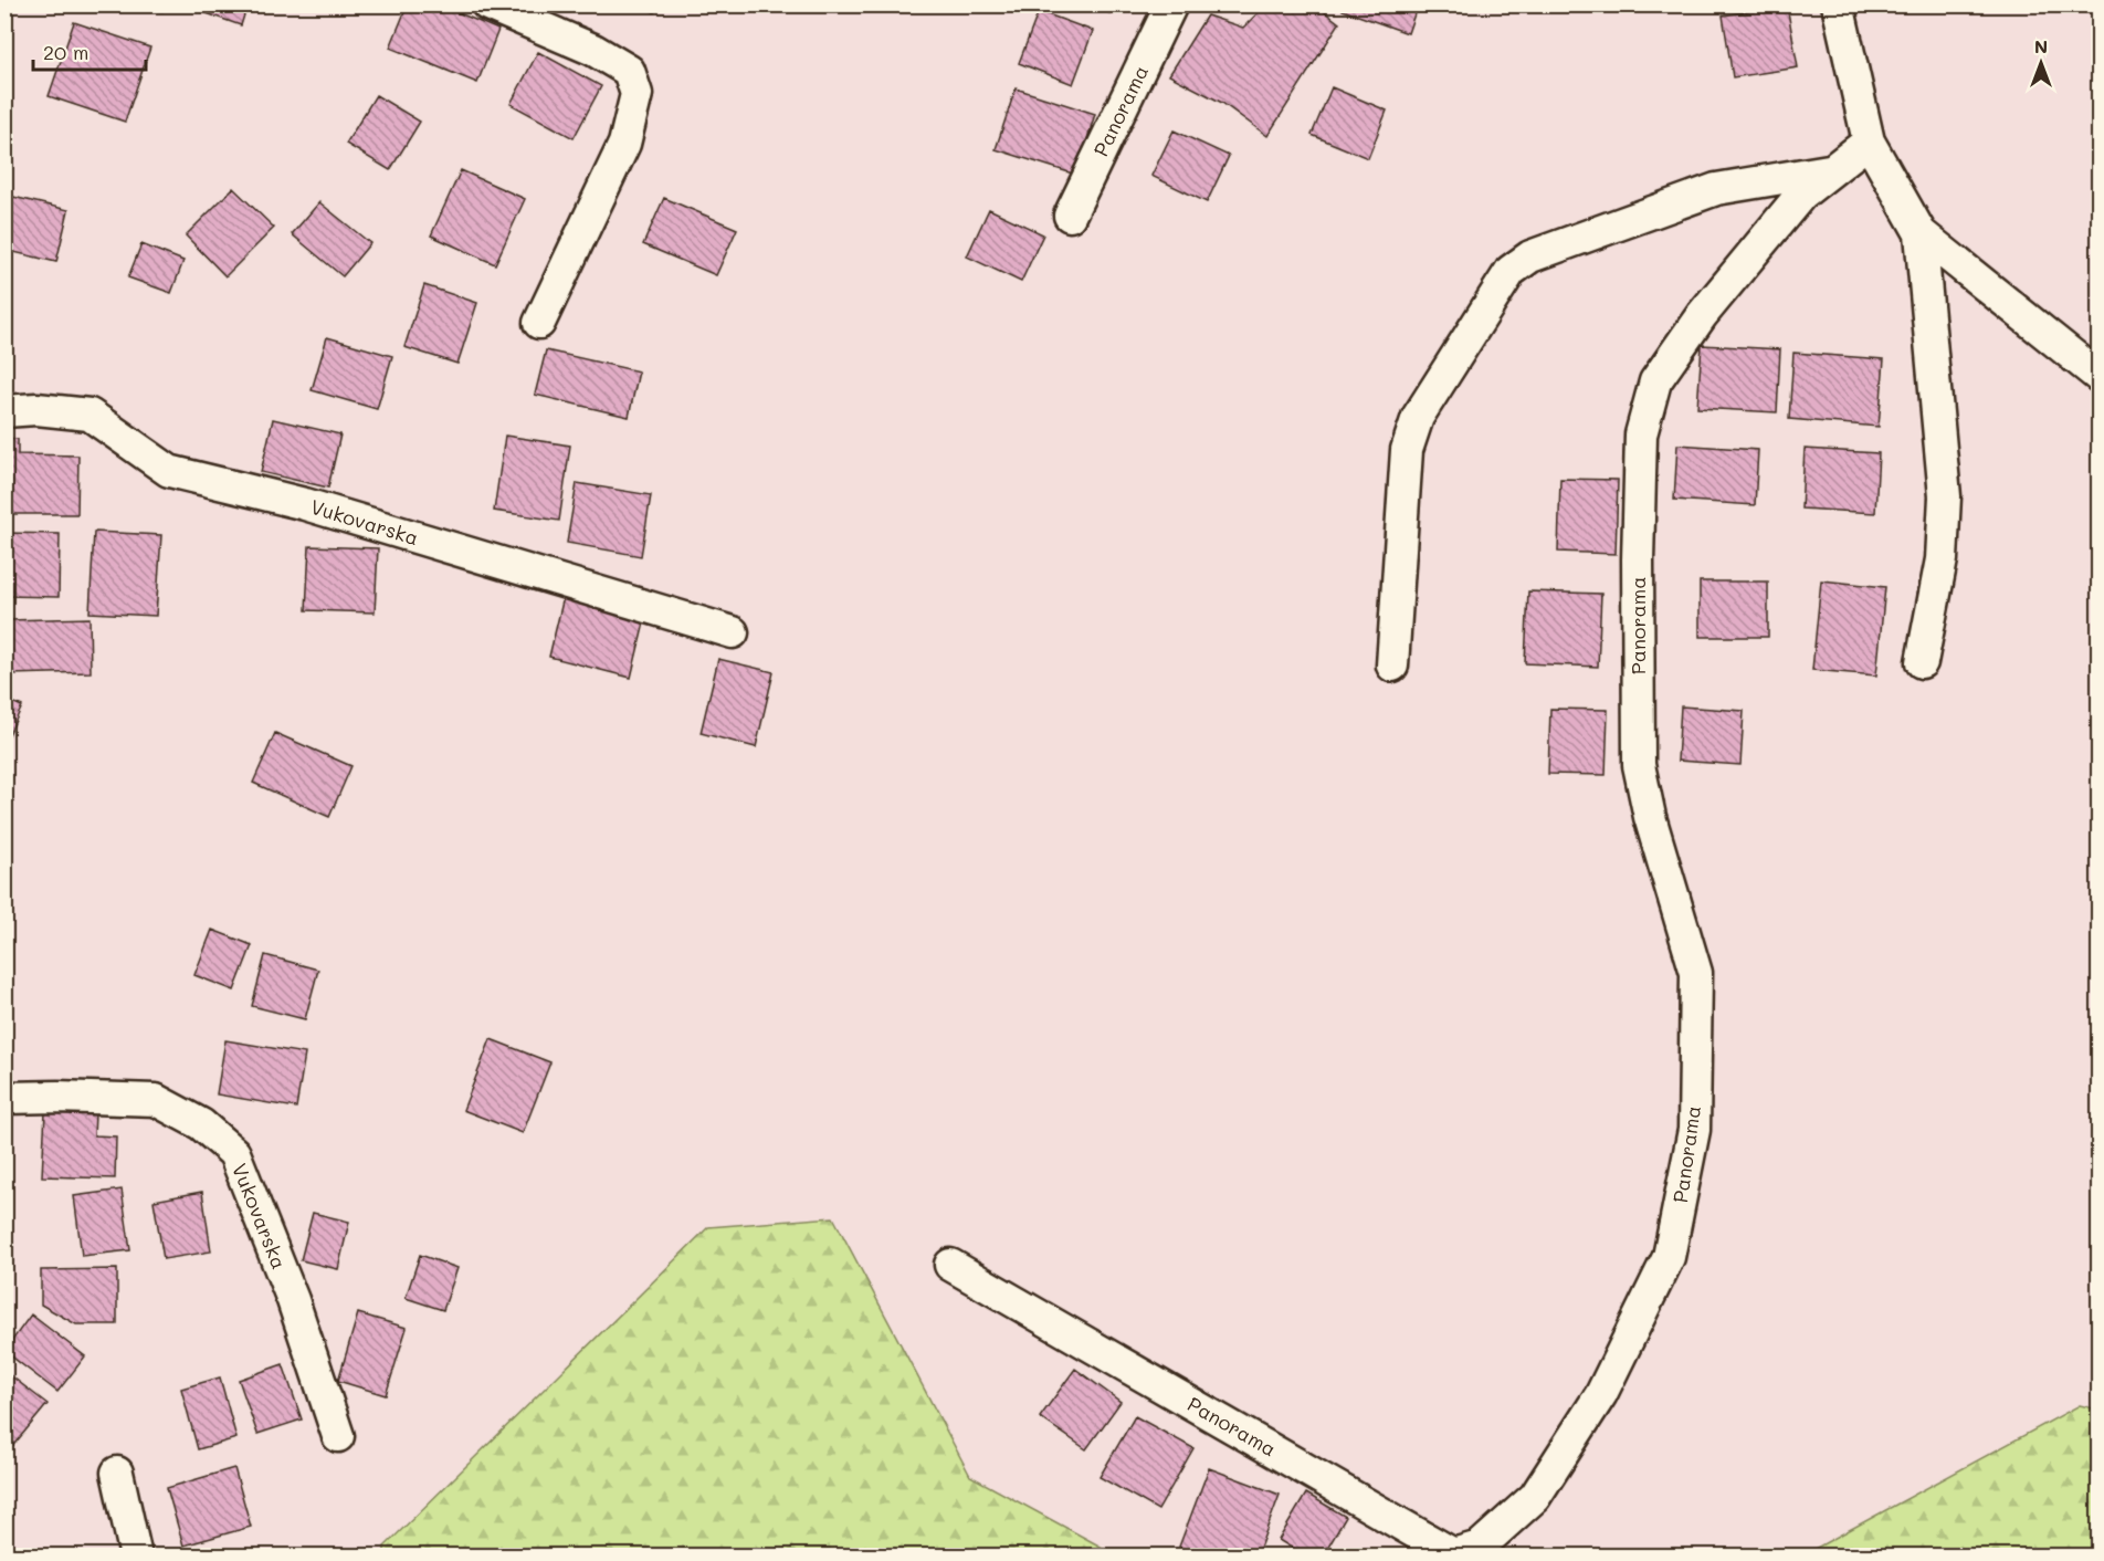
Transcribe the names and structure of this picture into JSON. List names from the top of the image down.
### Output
{
  "streets": {
    "street": ["Panorama", "Vukovarska"]
  },
  "scale_bar": "20 m",
  "north": "top"
}
